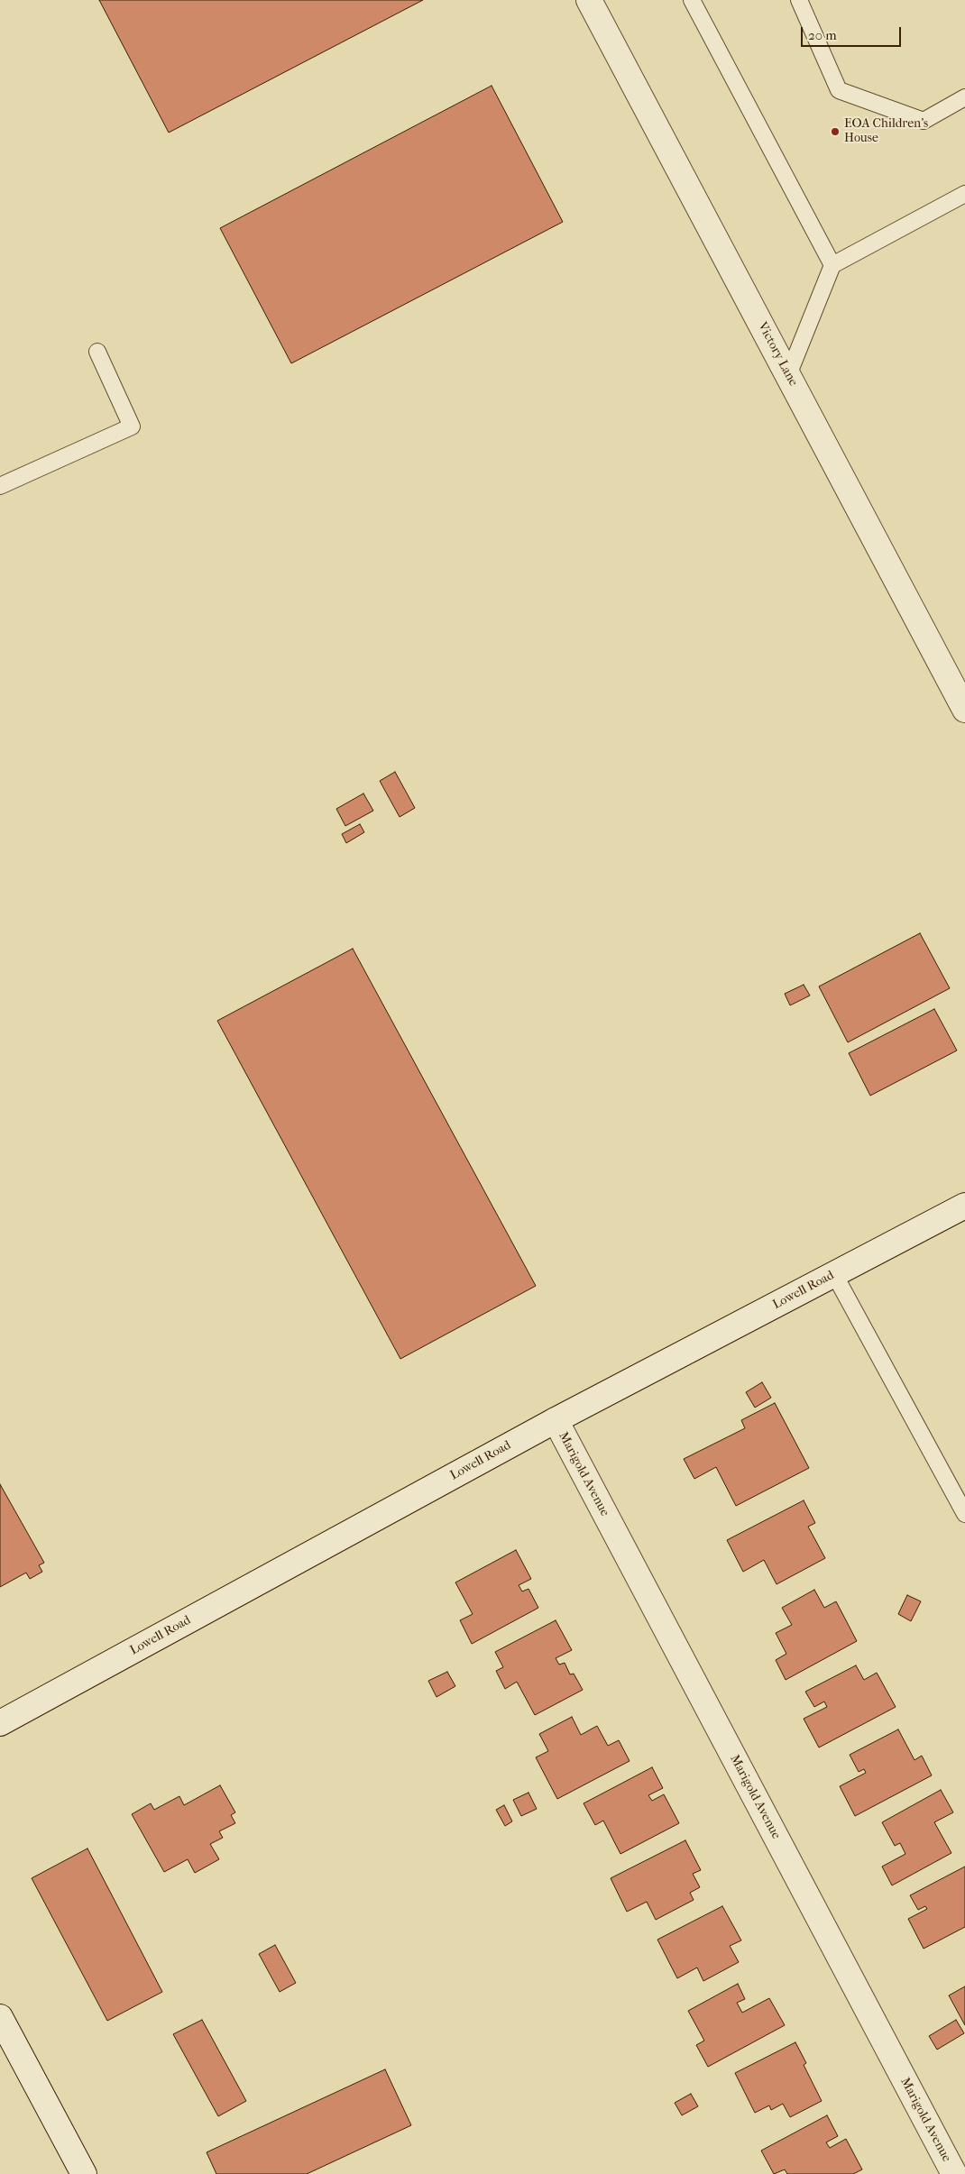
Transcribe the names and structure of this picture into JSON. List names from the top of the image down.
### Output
{
  "streets": {
    "street": ["Victory Lane", "Lowell Road", "Marigold Avenue"]
  },
  "crossings": [
    ["Lowell Road", "Marigold Avenue"]
  ],
  "places": ["EOA Children’s House"],
  "scale_bar": "20 m"
}
